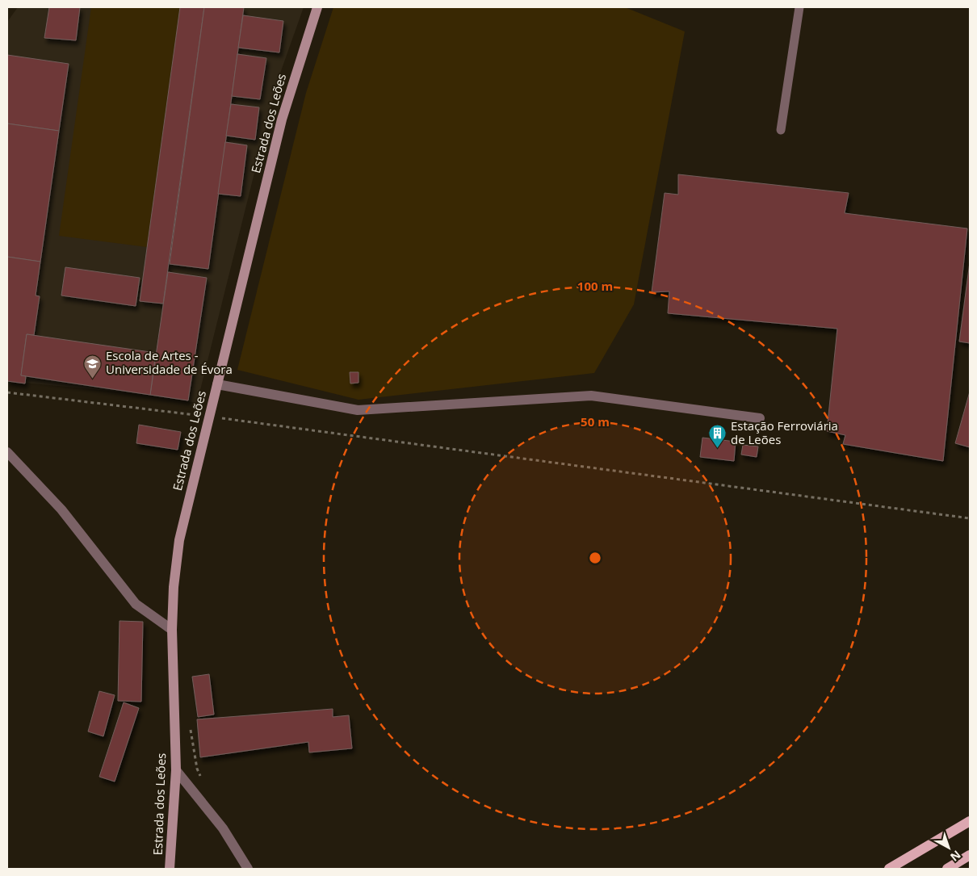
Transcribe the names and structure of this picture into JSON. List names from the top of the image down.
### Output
{
  "streets": {
    "main road": ["Estrada dos Leões"]
  },
  "places": {
    "school or university": ["Escola de Artes - Universidade de Évora"],
    "building": ["Estação Ferroviária de Leões"]
  },
  "north": "bottom right",
  "rings": ["100 m", "50 m"]
}
